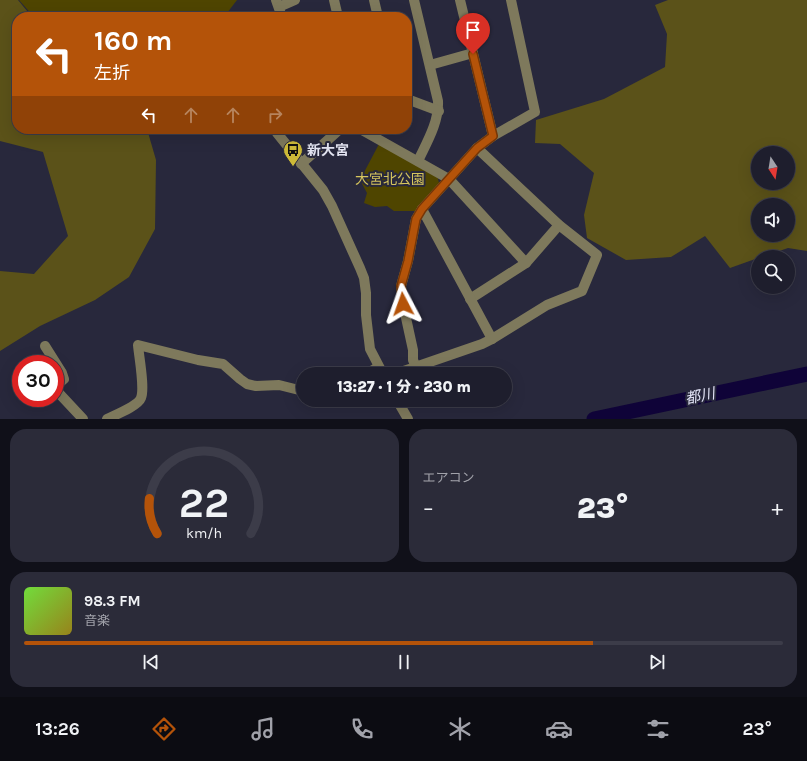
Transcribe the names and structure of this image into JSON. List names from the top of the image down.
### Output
{
  "water": ["都川"],
  "parks": ["大宮北公園"],
  "places": {
    "bus stop": ["新大宮"]
  },
  "north": "bottom",
  "page": {
    "turn": ["160 m", "左折"],
    "limit": "30",
    "trip": "13:27 · 1 分 · 230 m",
    "tile": "エアコン",
    "heat": ["−", "23°", "+"],
    "song": ["98.3 FM", "音楽"],
    "tabs": ["13:26", "23°"],
    "gauge": ["22", "km/h"]
  }
}
